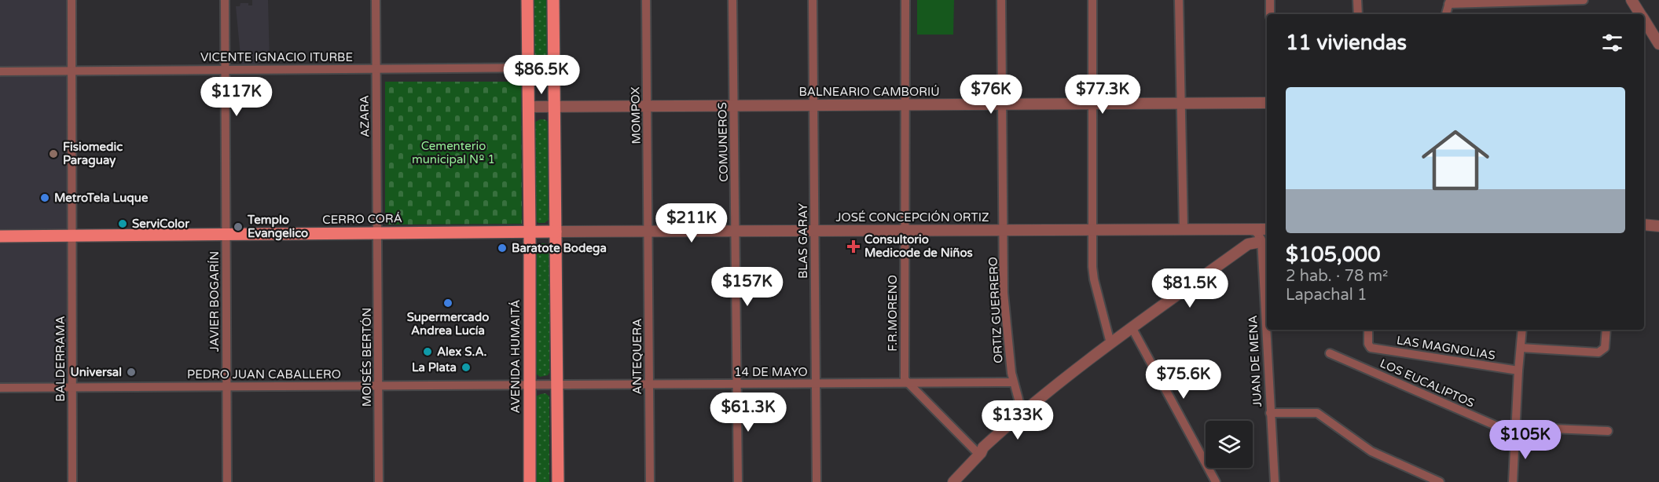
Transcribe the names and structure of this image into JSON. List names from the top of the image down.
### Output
{
  "streets": {
    "main road": ["CERRO CORÁ", "AVENIDA HUMAITÁ"],
    "street": [
      "VICENTE IGNACIO ITURBE",
      "BALNEARIO CAMBORIÚ",
      "MOMPOX",
      "AZARA",
      "COMUNEROS",
      "JOSÉ CONCEPCIÓN ORTIZ",
      "BLAS GARAY",
      "JAVIER BOGARÍN",
      "ORTIZ GUERRERO",
      "F.R.MORENO",
      "LAS MAGNOLIAS",
      "ANTEQUERA",
      "MOISÉS BERTÓN",
      "BALDERRAMA",
      "JUAN DE MENA",
      "14 DE MAYO",
      "PEDRO JUAN CABALLERO",
      "LOS EUCALIPTOS"
    ]
  },
  "crossings": [
    ["VICENTE IGNACIO ITURBE", "AZARA"],
    ["VICENTE IGNACIO ITURBE", "JAVIER BOGARÍN"],
    ["VICENTE IGNACIO ITURBE", "AVENIDA HUMAITÁ"],
    ["VICENTE IGNACIO ITURBE", "BALDERRAMA"],
    ["BALNEARIO CAMBORIÚ", "MOMPOX"],
    ["BALNEARIO CAMBORIÚ", "COMUNEROS"],
    ["BALNEARIO CAMBORIÚ", "BLAS GARAY"],
    ["BALNEARIO CAMBORIÚ", "ORTIZ GUERRERO"],
    ["BALNEARIO CAMBORIÚ", "F.R.MORENO"],
    ["BALNEARIO CAMBORIÚ", "AVENIDA HUMAITÁ"],
    ["MOMPOX", "JOSÉ CONCEPCIÓN ORTIZ"],
    ["MOMPOX", "ANTEQUERA"],
    ["AZARA", "CERRO CORÁ"],
    ["AZARA", "MOISÉS BERTÓN"],
    ["COMUNEROS", "JOSÉ CONCEPCIÓN ORTIZ"],
    ["COMUNEROS", "14 DE MAYO"],
    ["JOSÉ CONCEPCIÓN ORTIZ", "CERRO CORÁ"],
    ["JOSÉ CONCEPCIÓN ORTIZ", "BLAS GARAY"],
    ["JOSÉ CONCEPCIÓN ORTIZ", "ORTIZ GUERRERO"],
    ["JOSÉ CONCEPCIÓN ORTIZ", "F.R.MORENO"],
    ["JOSÉ CONCEPCIÓN ORTIZ", "ANTEQUERA"],
    ["JOSÉ CONCEPCIÓN ORTIZ", "JUAN DE MENA"],
    ["CERRO CORÁ", "JAVIER BOGARÍN"],
    ["CERRO CORÁ", "AVENIDA HUMAITÁ"],
    ["CERRO CORÁ", "MOISÉS BERTÓN"],
    ["CERRO CORÁ", "BALDERRAMA"],
    ["BLAS GARAY", "14 DE MAYO"],
    ["JAVIER BOGARÍN", "PEDRO JUAN CABALLERO"],
    ["ORTIZ GUERRERO", "14 DE MAYO"],
    ["F.R.MORENO", "14 DE MAYO"],
    ["AVENIDA HUMAITÁ", "14 DE MAYO"],
    ["AVENIDA HUMAITÁ", "PEDRO JUAN CABALLERO"],
    ["ANTEQUERA", "14 DE MAYO"],
    ["MOISÉS BERTÓN", "PEDRO JUAN CABALLERO"],
    ["BALDERRAMA", "PEDRO JUAN CABALLERO"],
    ["14 DE MAYO", "PEDRO JUAN CABALLERO"]
  ],
  "parks": ["Cementerio municipal Nº 1"],
  "places": {
    "other": [
      "Fisiomedic Paraguay",
      "MetroTela Luque",
      "ServiColor",
      "Templo Evangelico",
      "Baratote Bodega",
      "Supermercado Andrea Lucía",
      "Alex S.A.",
      "La Plata",
      "Universal"
    ],
    "health": ["Consultorio Medicode de Niños"]
  },
  "page": {
    "heading": "11 viviendas",
    "price": [
      "$86.5K",
      "$76K",
      "$77.3K",
      "$117K",
      "$211K",
      "$157K",
      "$81.5K",
      "$75.6K",
      "$61.3K",
      "$133K",
      "$105K"
    ],
    "list": [
      {
        "name": "$105,000",
        "note": "2 hab. · 78 m² · Lapachal 1"
      }
    ]
  }
}
